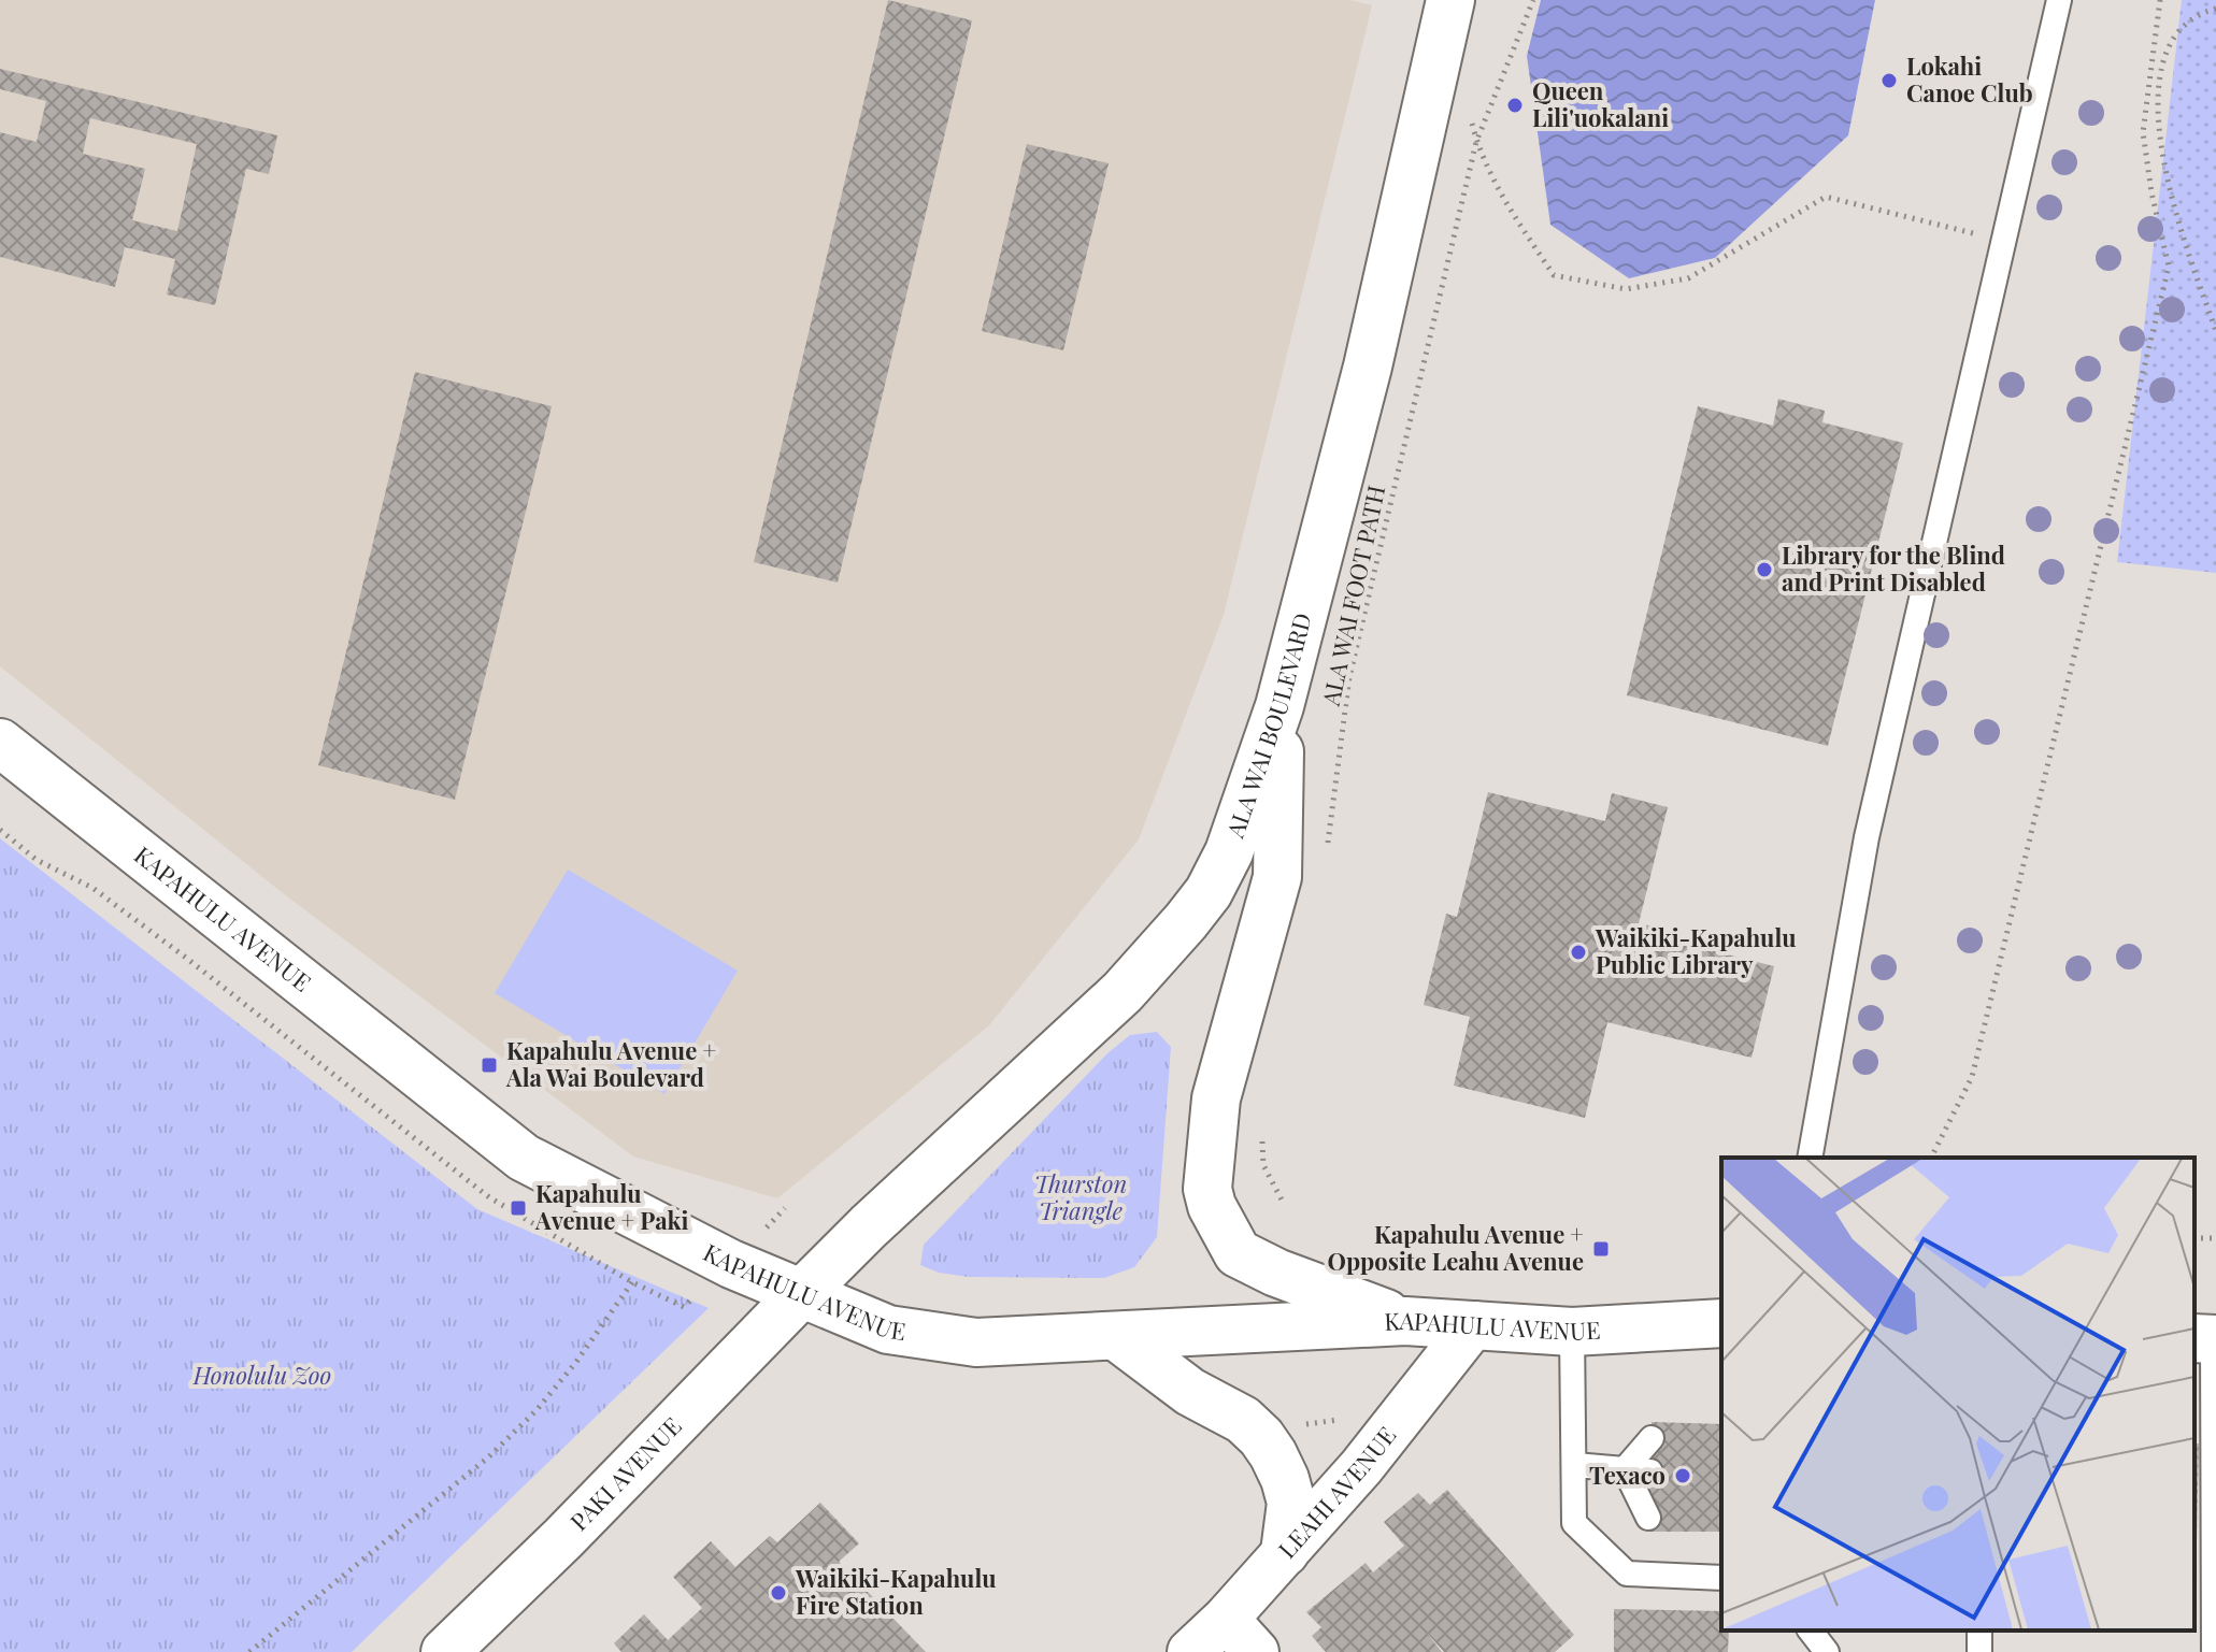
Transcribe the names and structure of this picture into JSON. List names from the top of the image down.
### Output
{
  "streets": {
    "main road": ["ALA WAI BOULEVARD", "KAPAHULU AVENUE", "PAKI AVENUE"],
    "street": ["LEAHI AVENUE"],
    "path": ["ALA WAI FOOT PATH"]
  },
  "crossings": [
    ["ALA WAI BOULEVARD", "KAPAHULU AVENUE"],
    ["ALA WAI BOULEVARD", "PAKI AVENUE"],
    ["KAPAHULU AVENUE", "PAKI AVENUE"],
    ["KAPAHULU AVENUE", "LEAHI AVENUE"]
  ],
  "parks": ["Thurston Triangle", "Honolulu Zoo"],
  "places": {
    "other": [
      "Lokahi Canoe Club",
      "Queen Lili'uokalani",
      "Library for the Blind and Print Disabled",
      "Waikiki-Kapahulu Public Library",
      "Texaco",
      "Waikiki-Kapahulu Fire Station"
    ],
    "transit": ["Kapahulu Avenue + Ala Wai Boulevard", "Kapahulu Avenue + Paki", "Kapahulu Avenue + Opposite Leahu Avenue"]
  }
}
